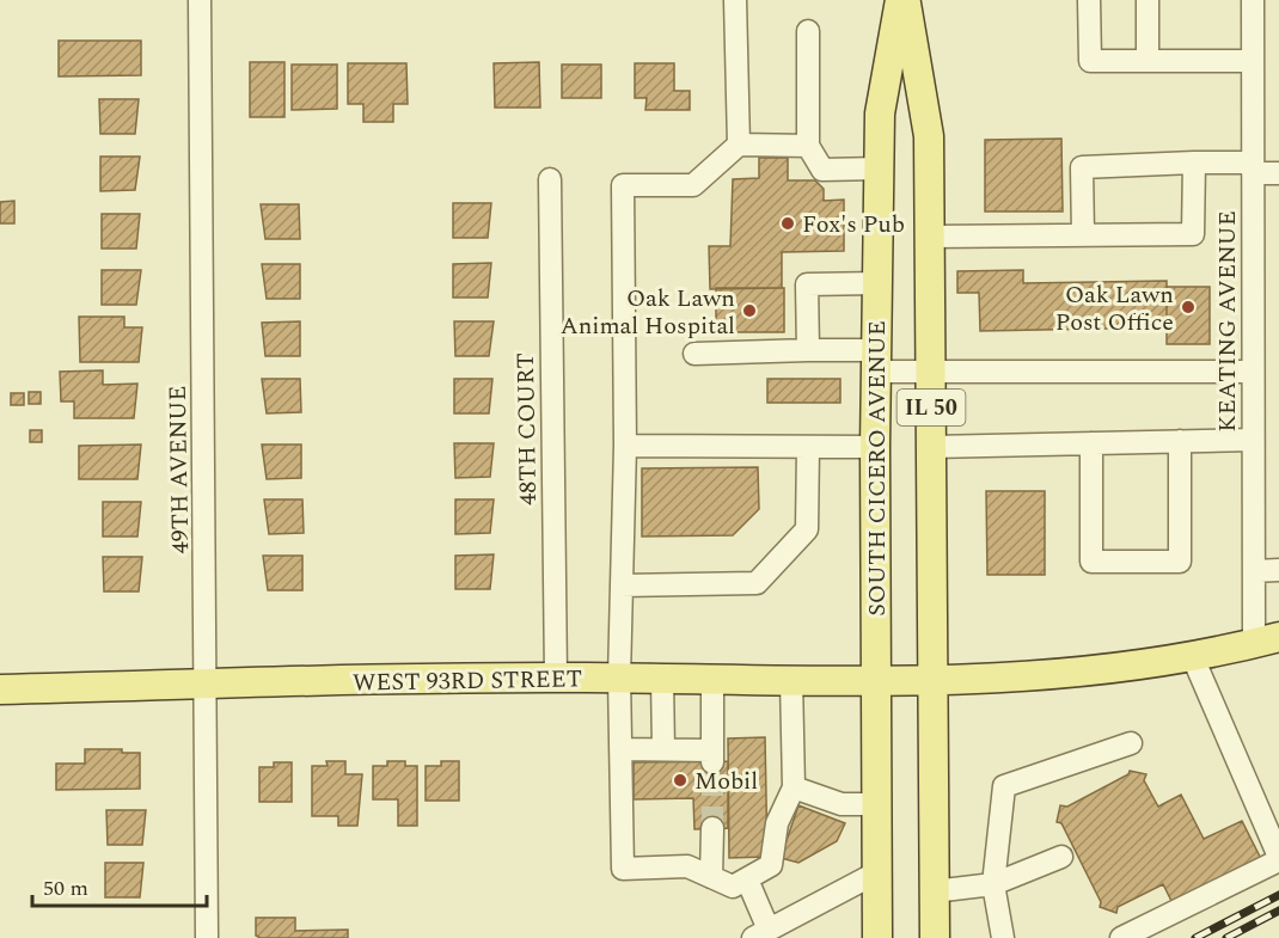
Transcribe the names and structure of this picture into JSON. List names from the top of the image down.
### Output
{
  "streets": {
    "main road": ["IL 50", "SOUTH CICERO AVENUE", "WEST 93RD STREET"],
    "street": ["KEATING AVENUE", "48TH COURT", "49TH AVENUE"]
  },
  "crossings": [
    ["KEATING AVENUE", "WEST 93RD STREET"],
    ["48TH COURT", "WEST 93RD STREET"],
    ["SOUTH CICERO AVENUE", "WEST 93RD STREET"],
    ["49TH AVENUE", "WEST 93RD STREET"]
  ],
  "places": [
    "Fox's Pub",
    "Oak Lawn Post Office",
    "Oak Lawn Animal Hospital",
    "Mobil"
  ],
  "scale_bar": "50 m"
}
